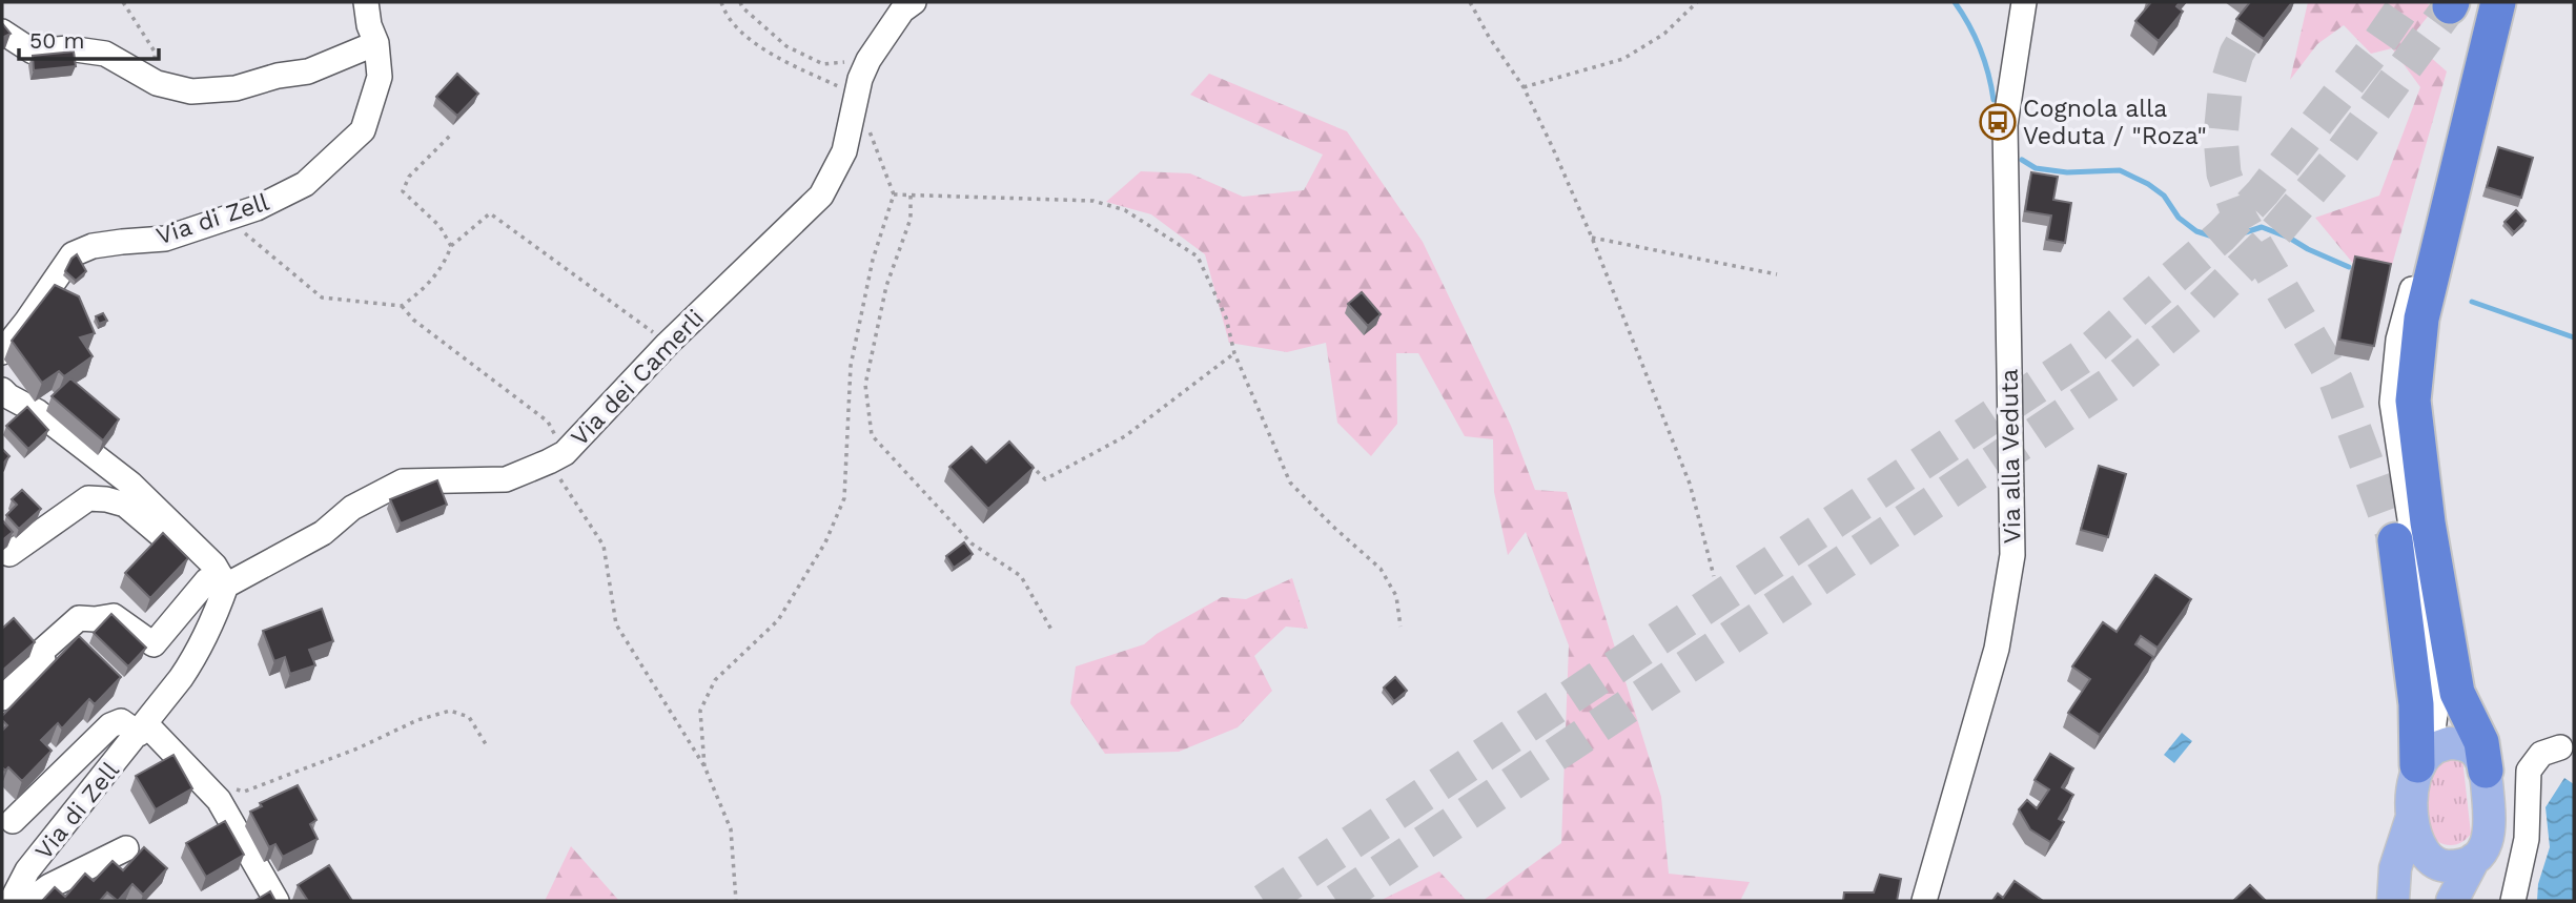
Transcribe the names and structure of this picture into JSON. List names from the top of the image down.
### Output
{
  "streets": {
    "street": ["Via di Zell", "Via dei Camerli", "Via alla Veduta"]
  },
  "crossings": [
    ["Via di Zell", "Via dei Camerli"]
  ],
  "places": {
    "bus stop": ["Cognola alla Veduta / \"Roza\""]
  },
  "scale_bar": "50 m"
}
